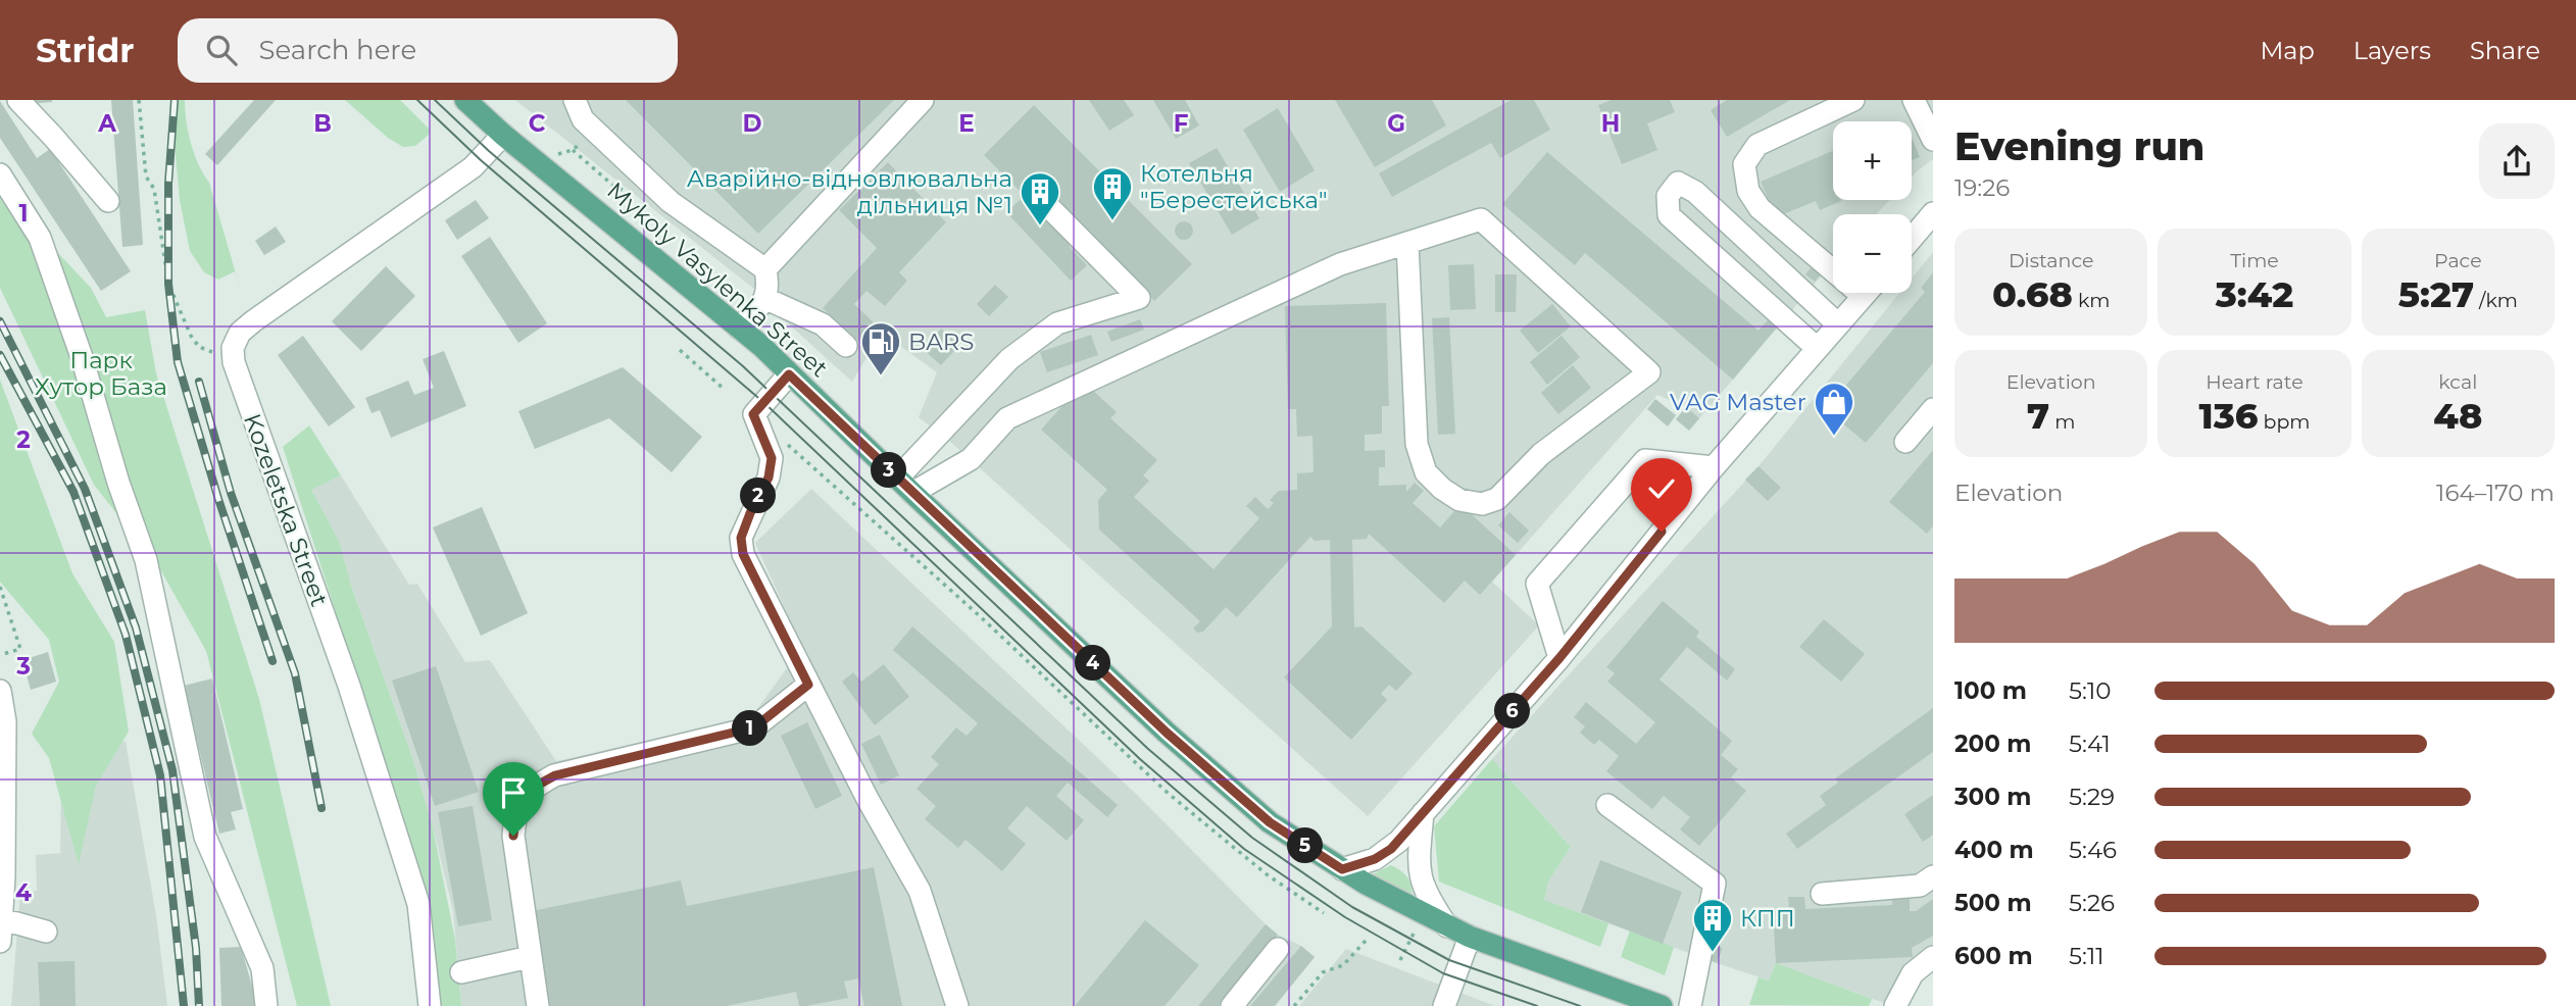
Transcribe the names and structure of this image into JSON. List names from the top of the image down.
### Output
{
  "streets": {
    "main road": ["Mykoly Vasylenka Street"],
    "street": ["Kozeletska Street"]
  },
  "crossings": [
    ["Mykoly Vasylenka Street", "Kozeletska Street"]
  ],
  "parks": ["Парк Хутор База"],
  "places": {
    "building": ["Котельня \"Берестейська\"", "Аварійно-відновлювальна дільниця №1", "КПП"],
    "fuel station": ["BARS"],
    "shop": ["VAG Master"]
  },
  "page": {
    "header": "Stridr",
    "search": "Search here",
    "nav": ["Map", "Layers", "Share"],
    "heading": ["Evening run", "19:26"],
    "map_buttons": ["+", "−"],
    "stats": [
      ["Distance", "0.68 km"],
      ["Time", "3:42"],
      ["Pace", "5:27 /km"],
      ["Elevation", "7 m"],
      ["Heart rate", "136 bpm"],
      ["kcal", "48"]
    ],
    "pins": [
      "3",
      "2",
      "4",
      "6",
      "1",
      "5"
    ],
    "chart": ["Elevation", "164–170 m"],
    "list": [
      {
        "name": "100 m",
        "note": "5:10"
      },
      {
        "name": "200 m",
        "note": "5:41"
      },
      {
        "name": "300 m",
        "note": "5:29"
      },
      {
        "name": "400 m",
        "note": "5:46"
      },
      {
        "name": "500 m",
        "note": "5:26"
      },
      {
        "name": "600 m",
        "note": "5:11"
      }
    ]
  },
  "grid": {
    "columns": [
      "A",
      "B",
      "C",
      "D",
      "E",
      "F",
      "G",
      "H"
    ],
    "rows": [
      "1",
      "2",
      "3",
      "4"
    ]
  }
}
